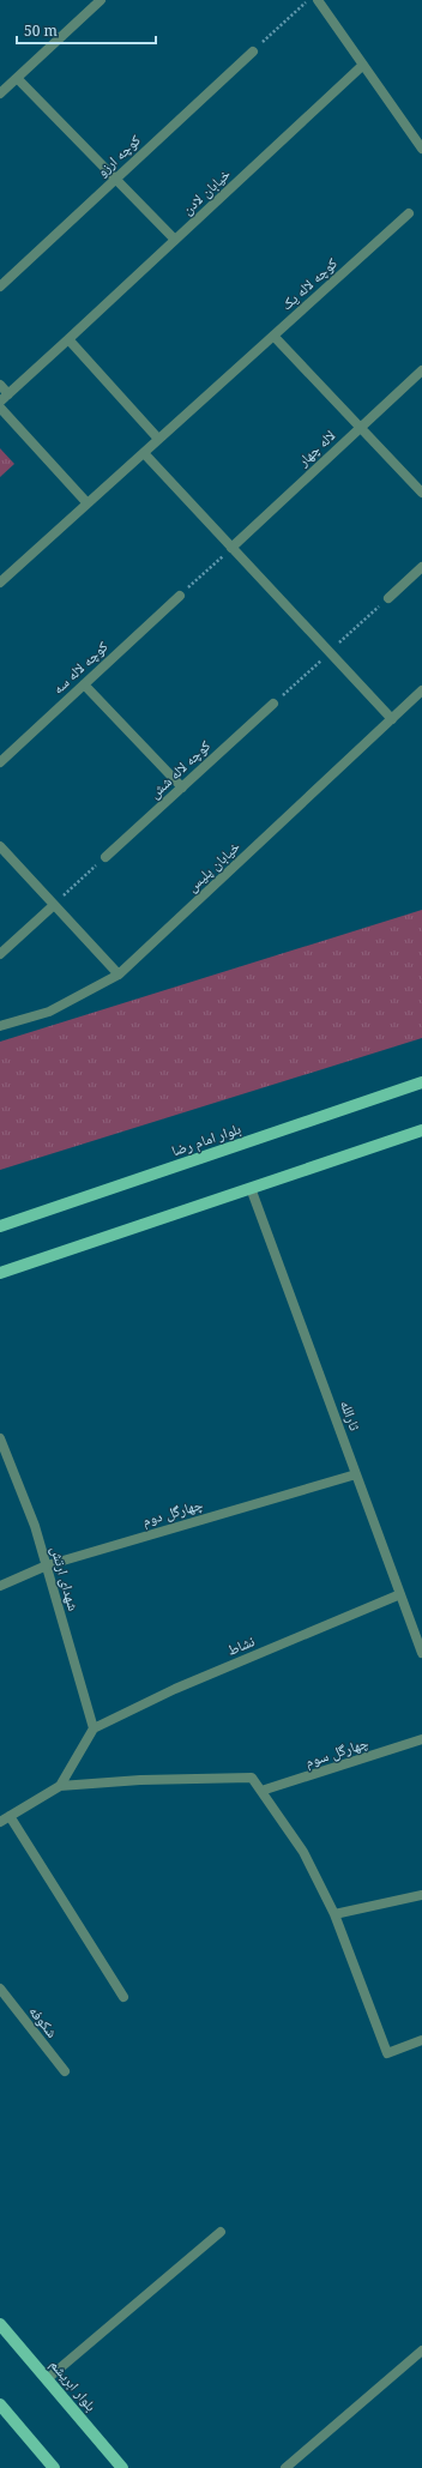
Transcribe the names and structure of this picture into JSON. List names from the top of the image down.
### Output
{
  "streets": {
    "main road": ["بلوار امام رضا", "بلوار ابریشم"],
    "street": [
      "کوچه ارزو",
      "خیابان لادن",
      "کوچه لاله یک",
      "لاله چهار",
      "کوچه لاله سه",
      "کوچه لاله شش",
      "خیابان پلیس",
      "ثارالله",
      "چهارگل دوم",
      "شهدای ارتش",
      "نشاط",
      "چهارگل سوم",
      "شکوفه"
    ]
  },
  "crossings": [
    ["ثارالله", "چهارگل دوم"],
    ["ثارالله", "نشاط"],
    ["چهارگل دوم", "شهدای ارتش"],
    ["شهدای ارتش", "نشاط"]
  ],
  "scale_bar": "50 m"
}
